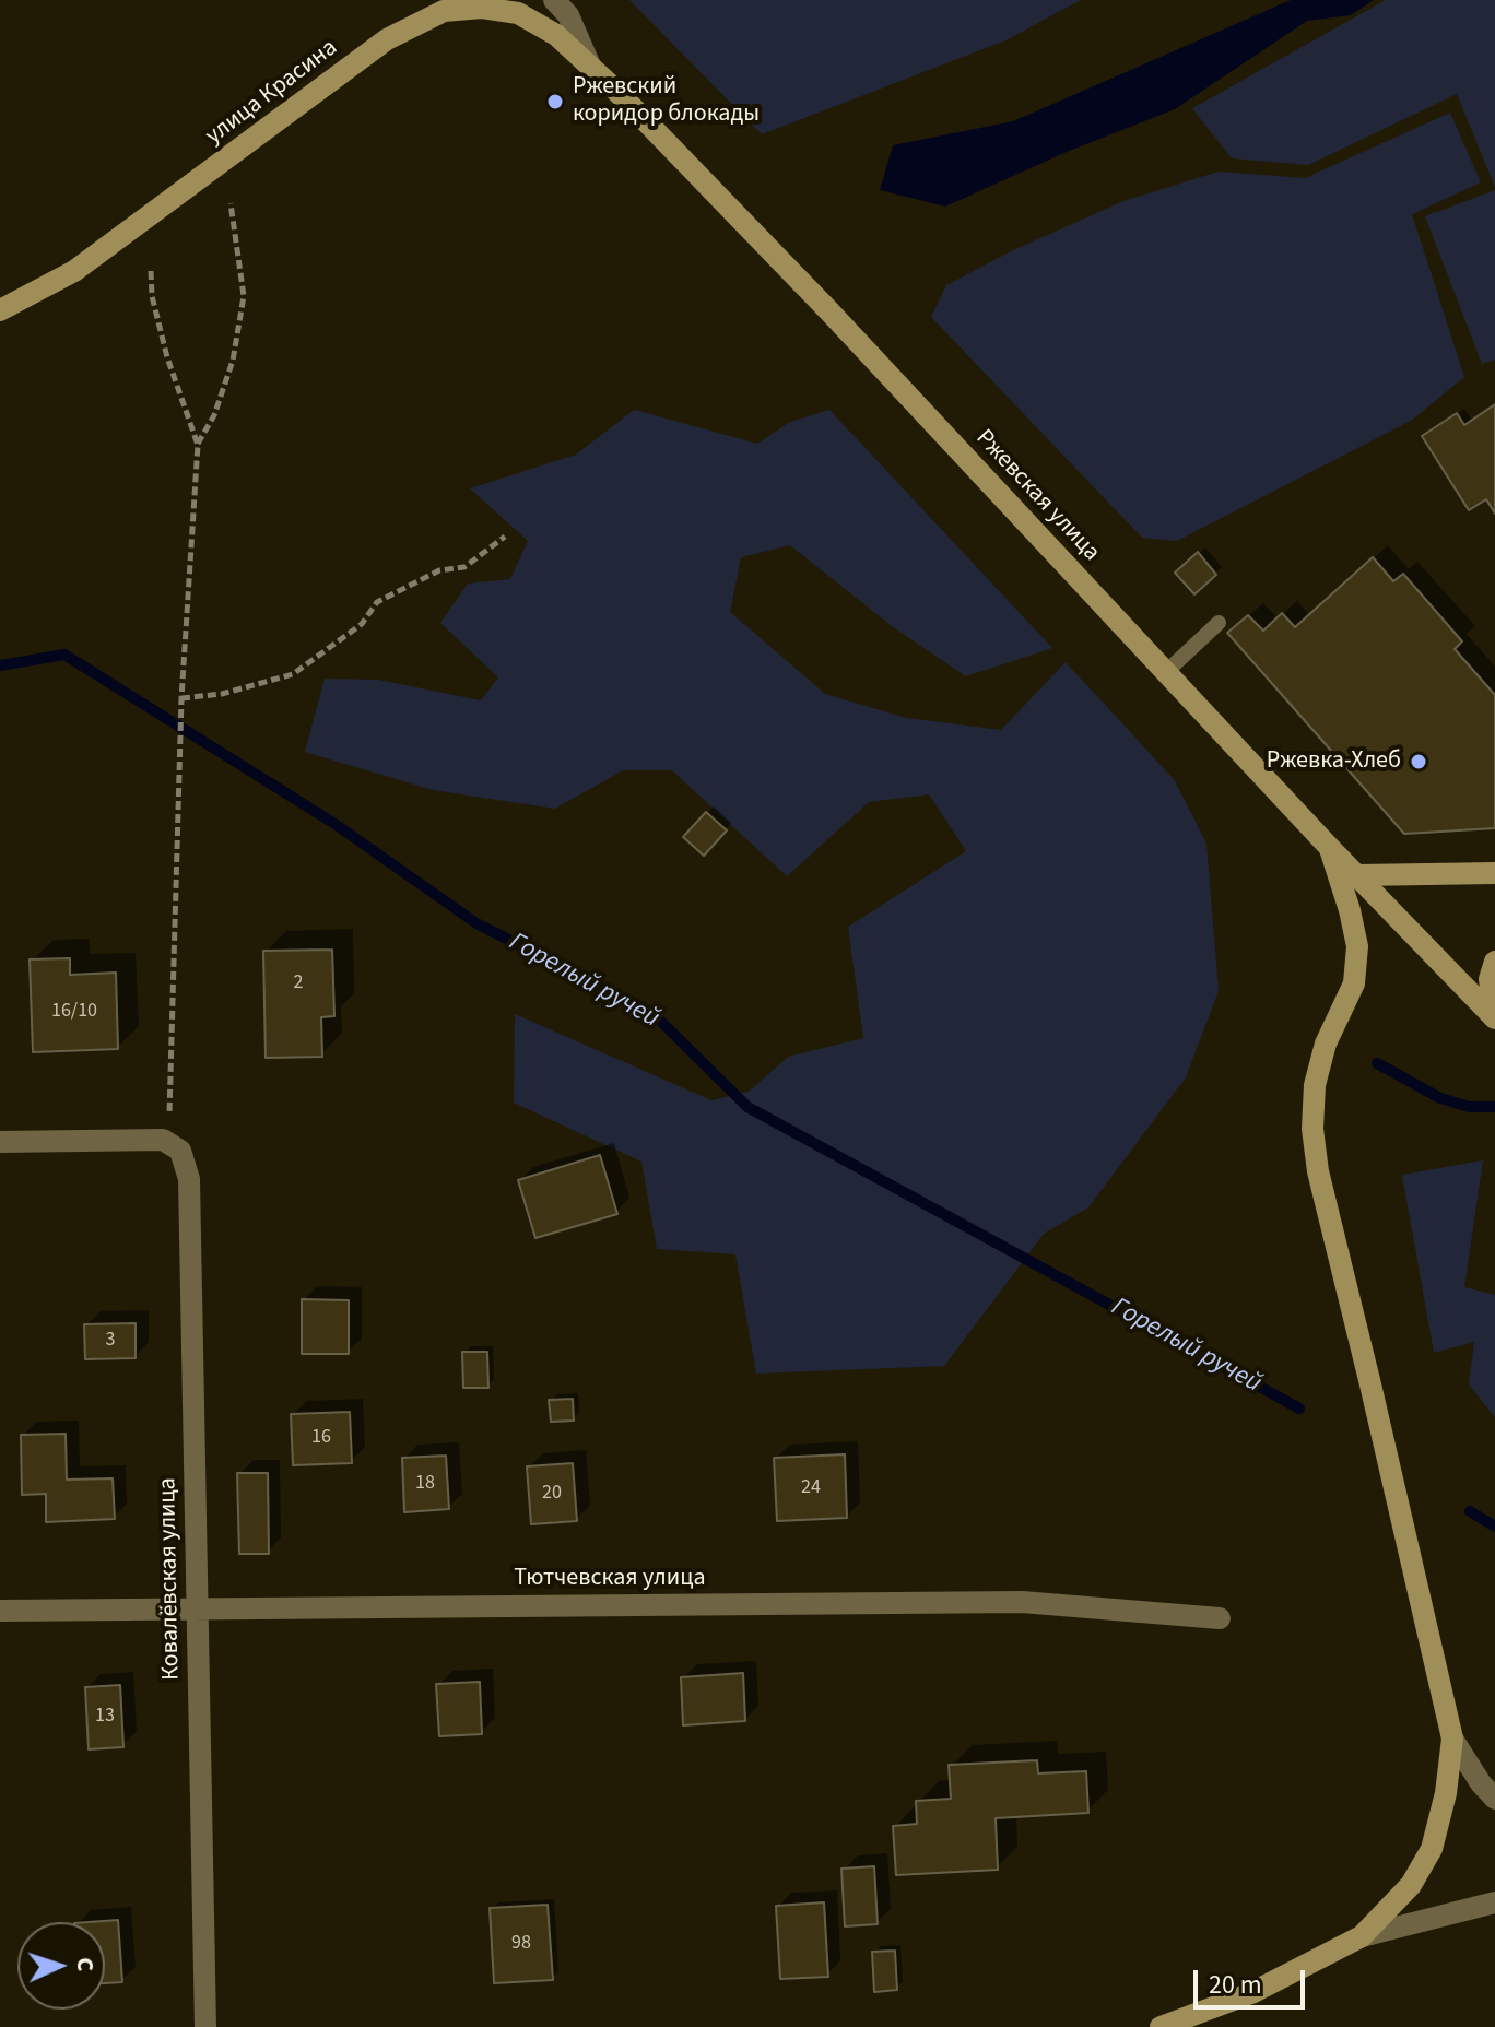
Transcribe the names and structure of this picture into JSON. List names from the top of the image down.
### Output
{
  "streets": {
    "main road": ["улица Красина", "Ржевская улица"],
    "street": ["Ковалёвская улица", "Тютчевская улица"]
  },
  "crossings": [
    ["улица Красина", "Ржевская улица"],
    ["Ковалёвская улица", "Тютчевская улица"]
  ],
  "water": ["Горелый ручей"],
  "places": ["Ржевский коридор блокады", "Ржевка-Хлеб"],
  "house_numbers": [
    "2",
    "16/10",
    "3",
    "16",
    "18",
    "24",
    "20",
    "13",
    "98"
  ],
  "scale_bar": "20 m",
  "north": "right"
}
